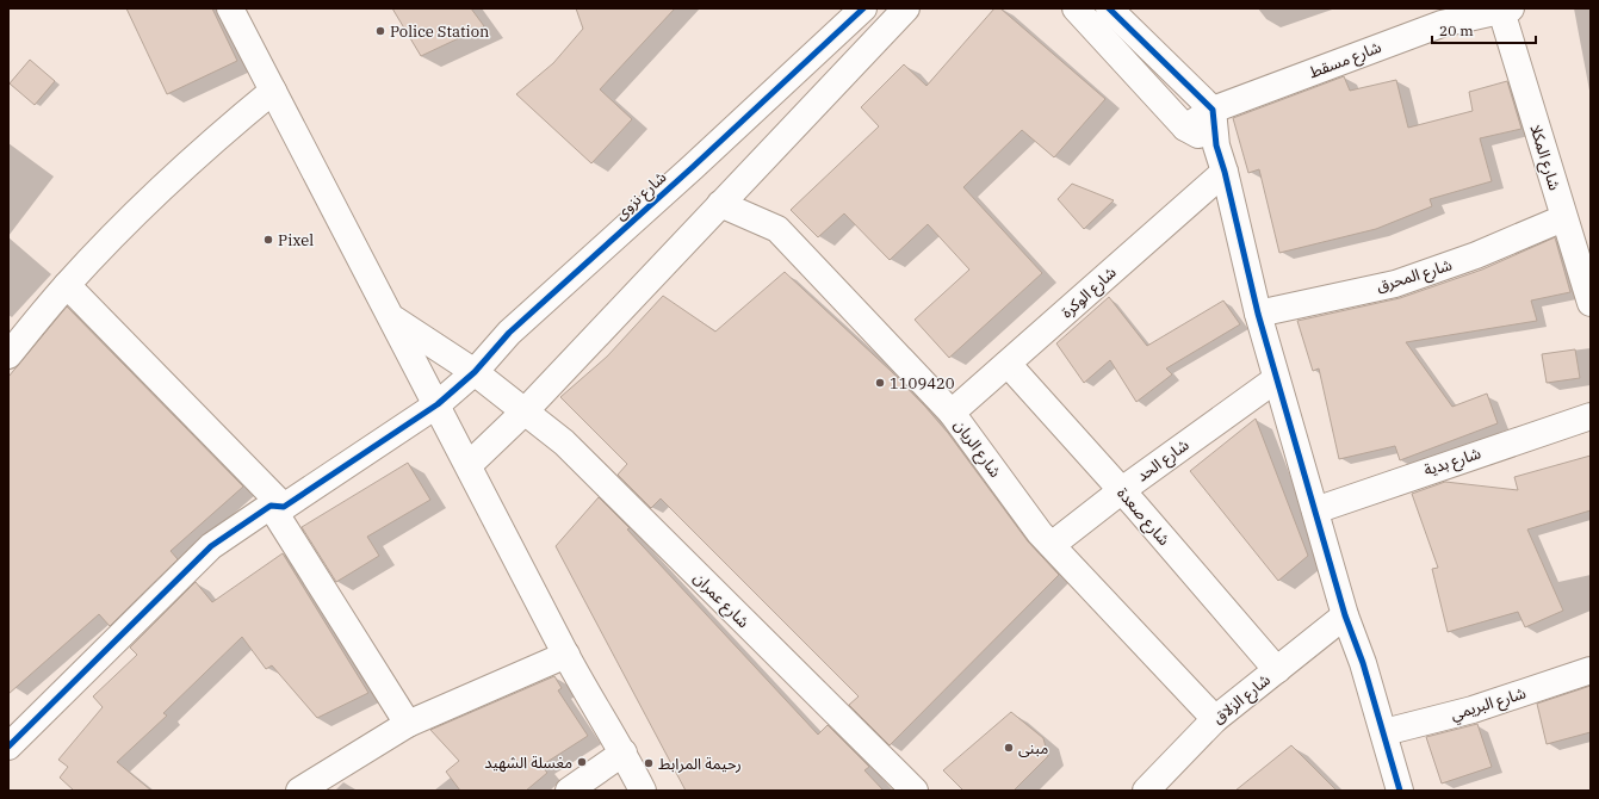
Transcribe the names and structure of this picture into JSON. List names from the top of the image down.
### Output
{
  "streets": {
    "street": [
      "شارع مسقط",
      "شارع المكلا",
      "شارع نزوى",
      "شارع المحرق",
      "شارع الوكرة",
      "شارع الريان",
      "شارع الحد",
      "شارع بدية",
      "شارع صعدة",
      "شارع عمران",
      "شارع الزلاق",
      "شارع البريمي"
    ]
  },
  "crossings": [
    ["شارع مسقط", "شارع المكلا"],
    ["شارع المكلا", "شارع المحرق"],
    ["شارع نزوى", "شارع عمران"],
    ["شارع الوكرة", "شارع الريان"],
    ["شارع الوكرة", "شارع صعدة"],
    ["شارع الريان", "شارع الحد"],
    ["شارع الريان", "شارع الزلاق"],
    ["شارع الحد", "شارع صعدة"],
    ["شارع صعدة", "شارع الزلاق"]
  ],
  "places": [
    "Police Station",
    "Pixel",
    "1109420",
    "مبنى",
    "مغسلة الشهيد",
    "رحيمة المرابط"
  ],
  "scale_bar": "20 m"
}
